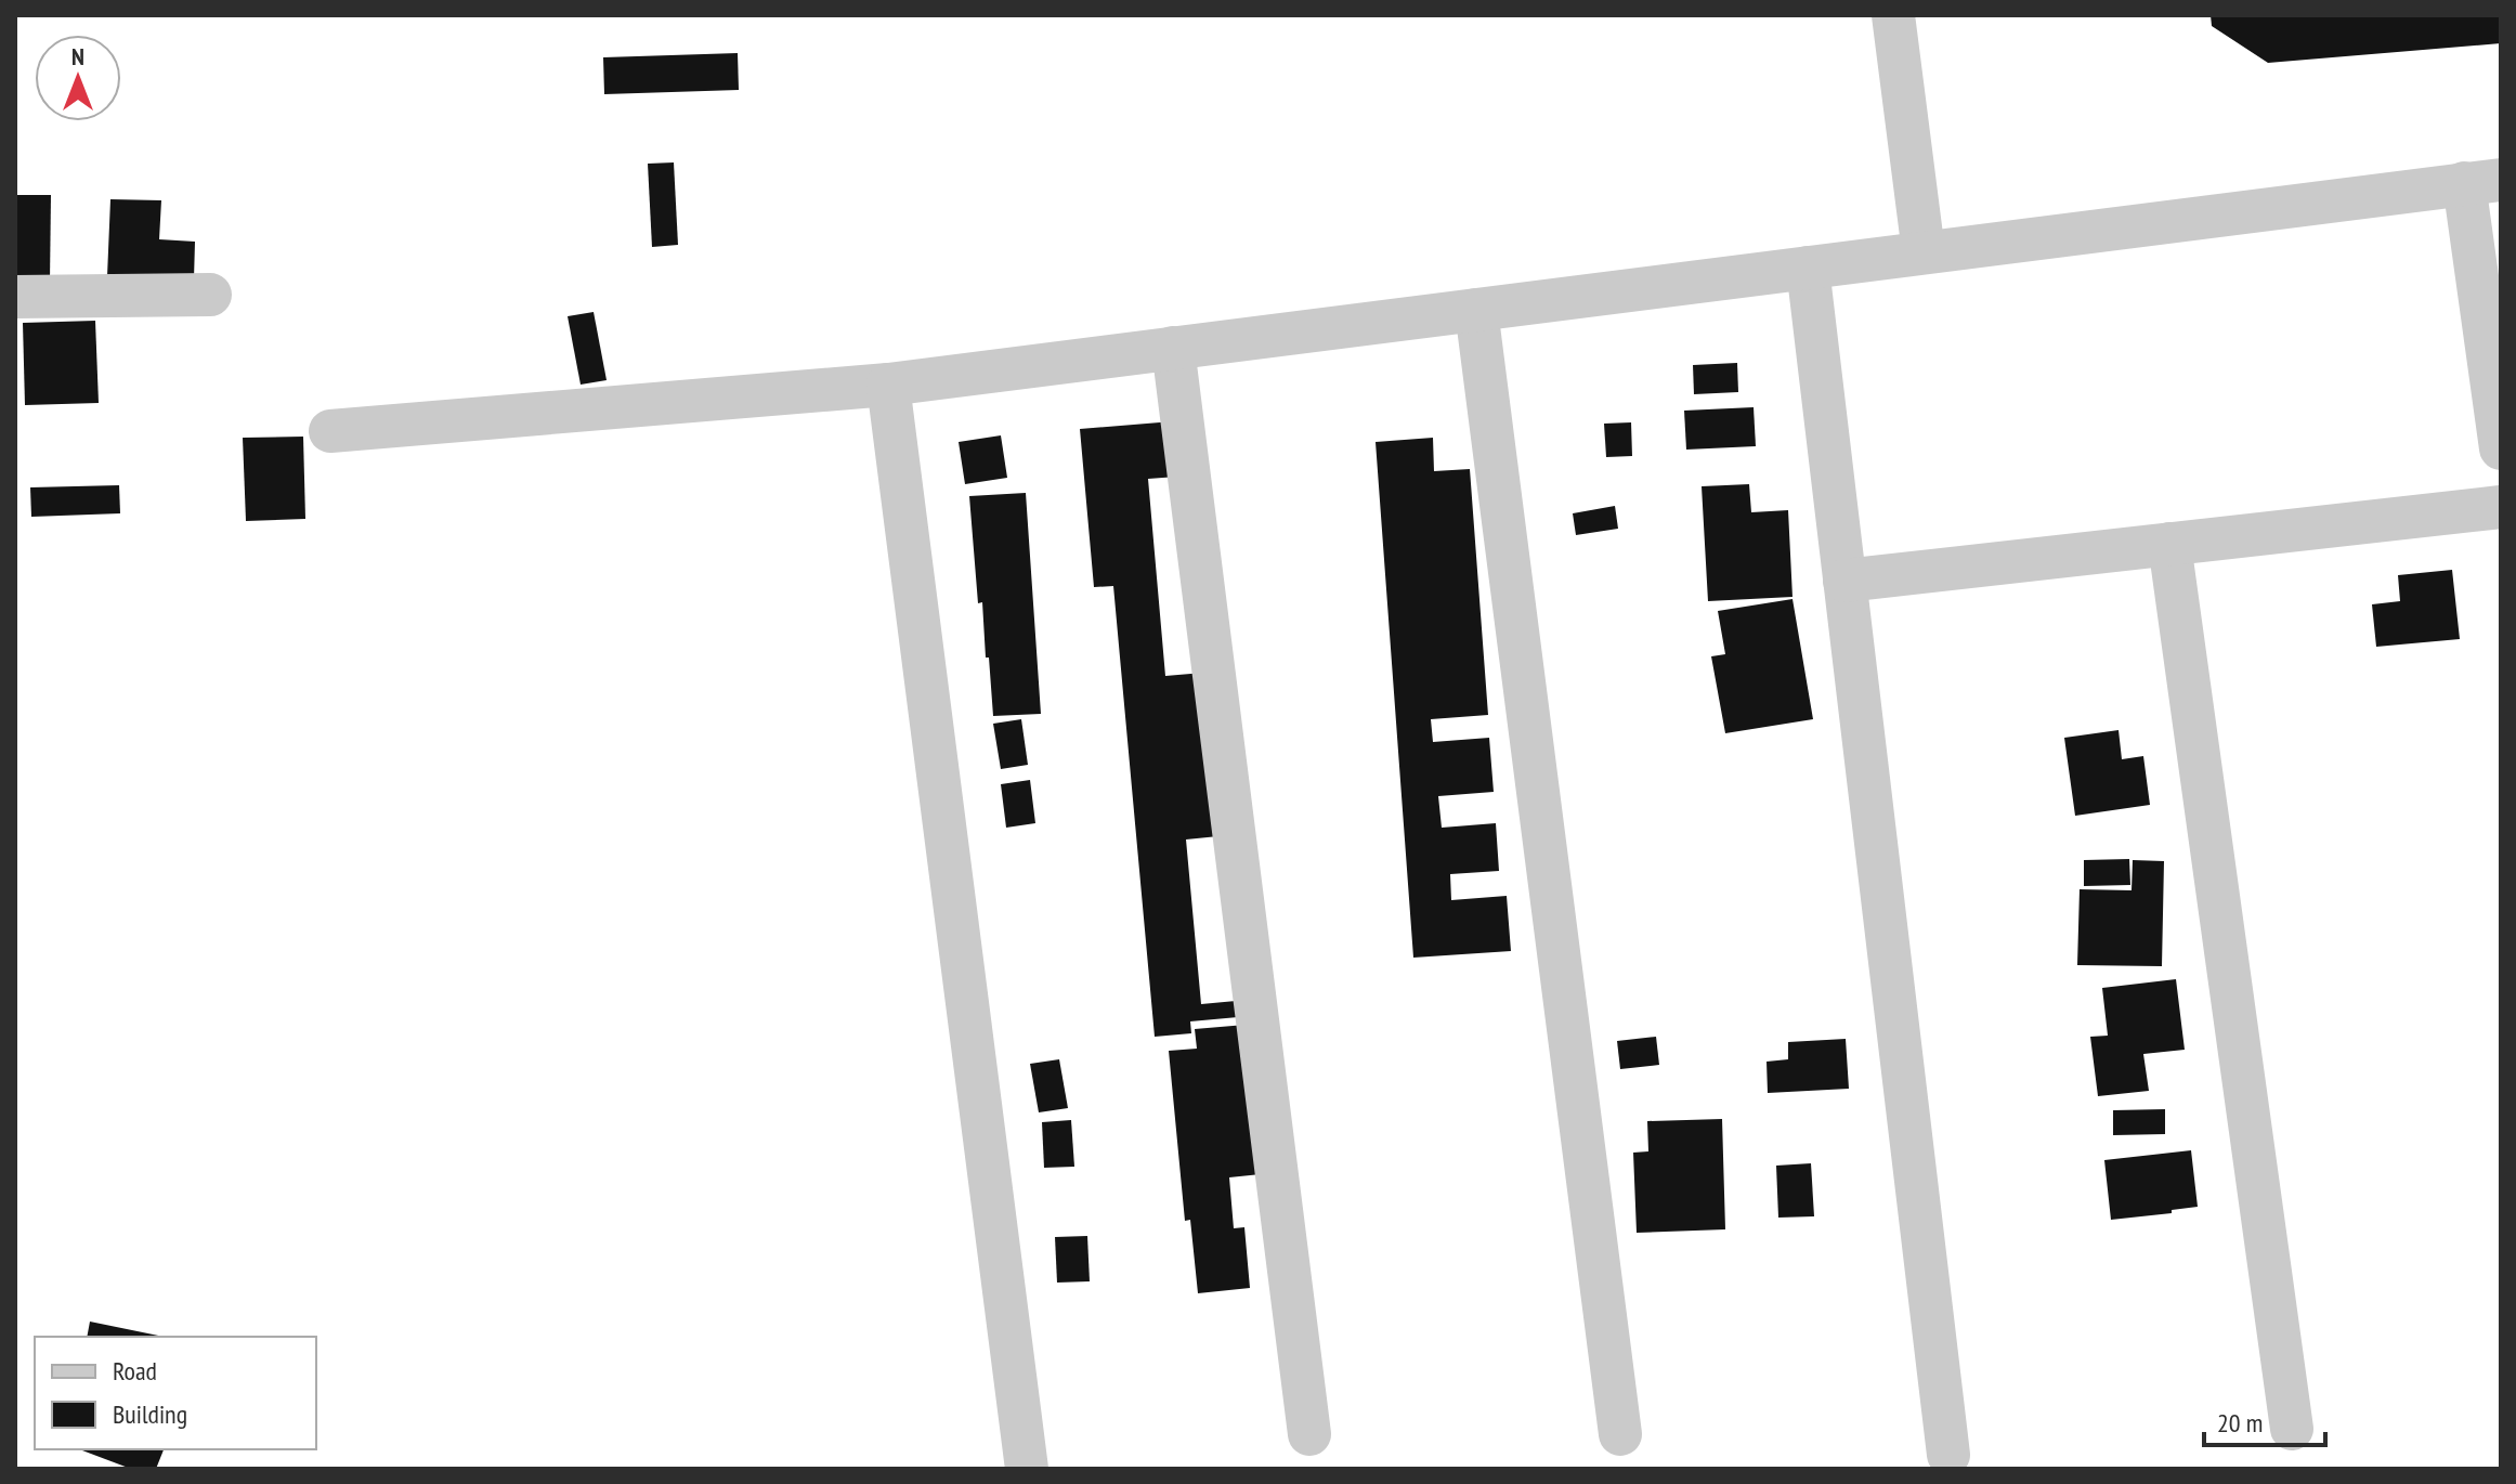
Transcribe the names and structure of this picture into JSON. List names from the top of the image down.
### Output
{
  "legend": ["Road", "Building"],
  "scale_bar": "20 m",
  "north": "top"
}
